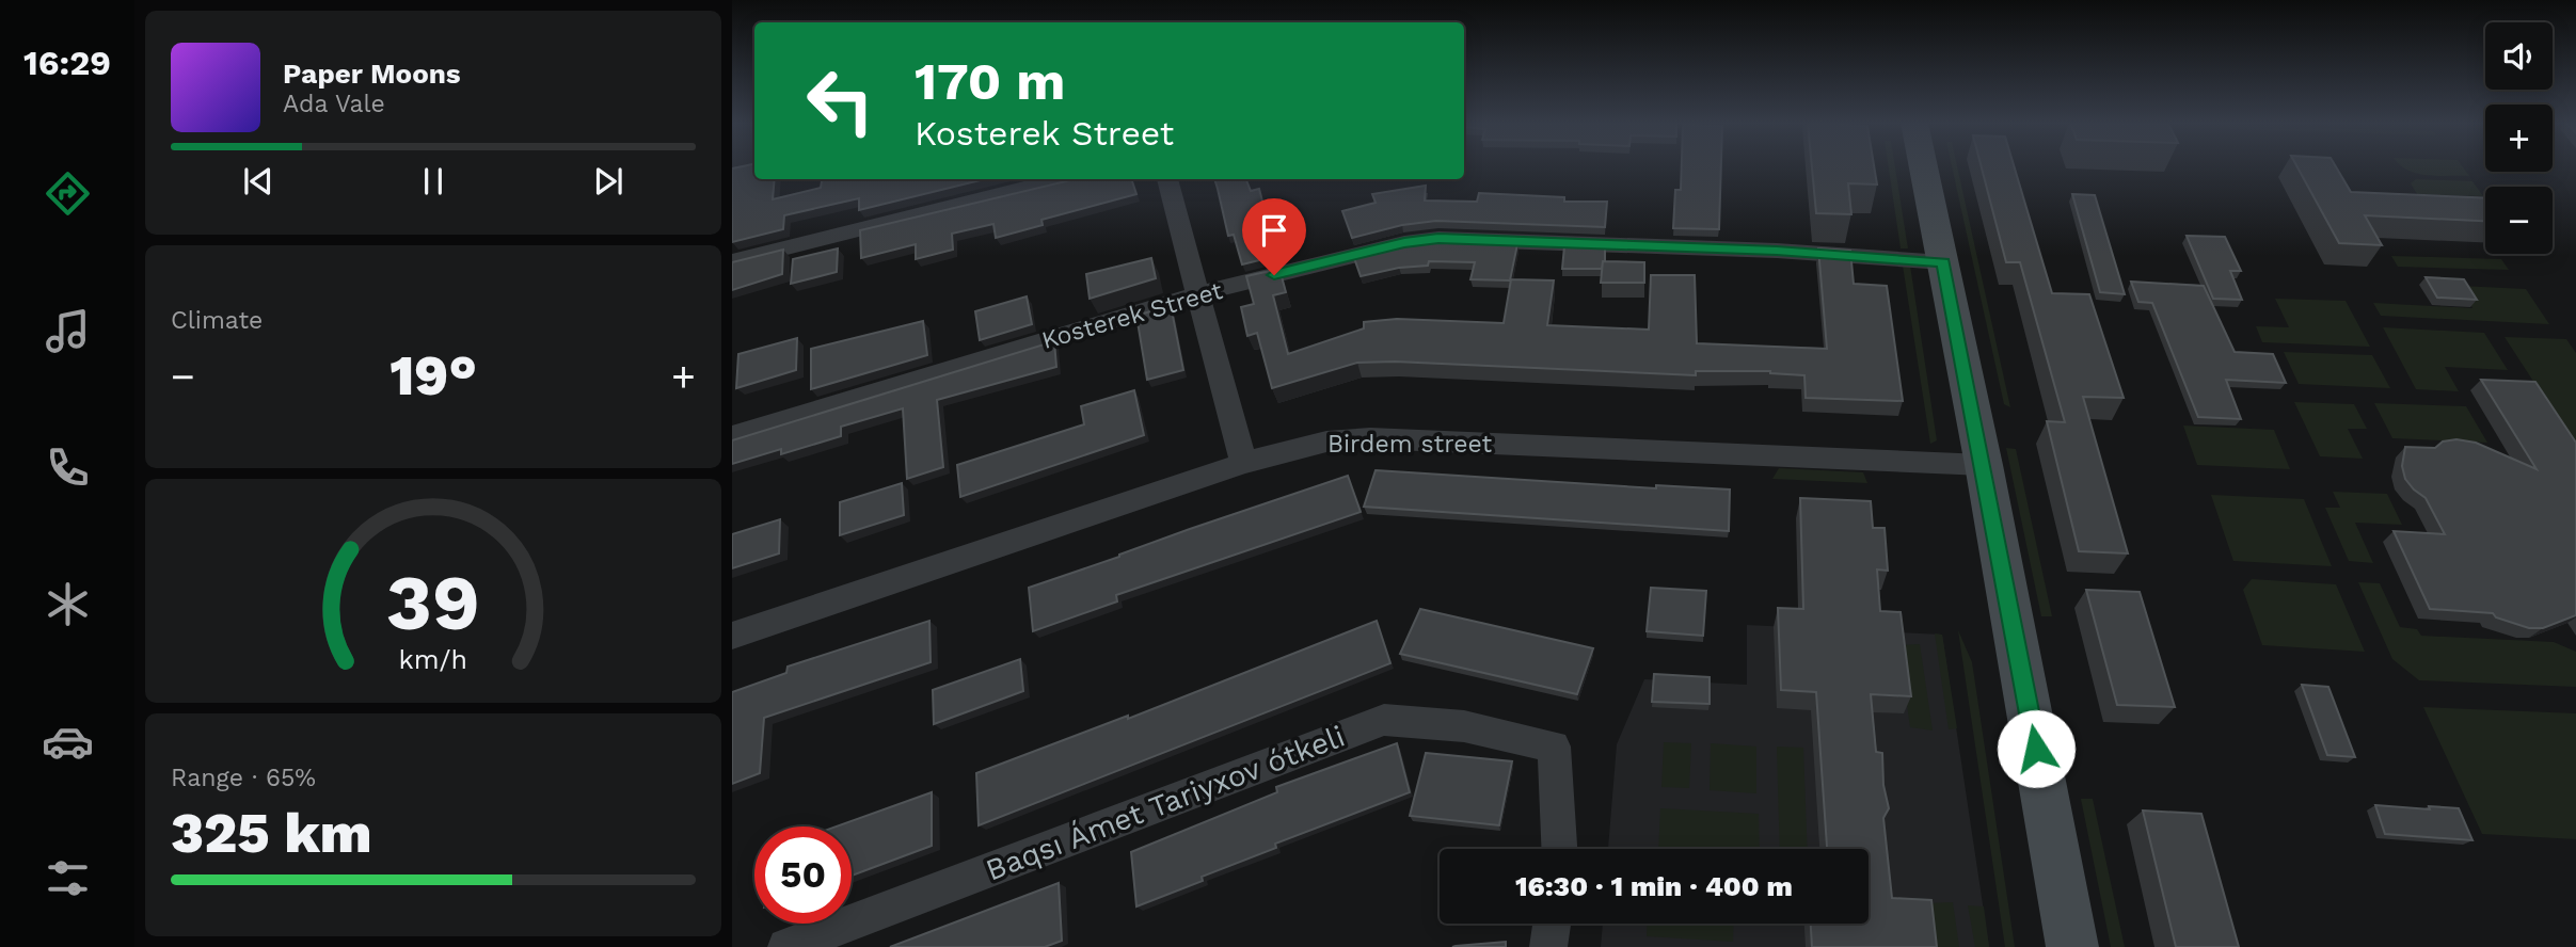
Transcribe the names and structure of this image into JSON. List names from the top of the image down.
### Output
{
  "streets": {
    "street": ["Kosterek Street", "Birdem street", "Baqsı Ámet Tariyxov ótkeli"]
  },
  "page": {
    "tabs": "16:29",
    "map_buttons": ["+", "−"],
    "turn": ["170 m", "Kosterek Street"],
    "song": ["Paper Moons", "Ada Vale"],
    "tile": [
      "Climate",
      ["Range · 65%", "325 km"]
    ],
    "heat": ["−", "19°", "+"],
    "limit": "50",
    "trip": "16:30 · 1 min · 400 m",
    "gauge": ["39", "km/h"]
  }
}
